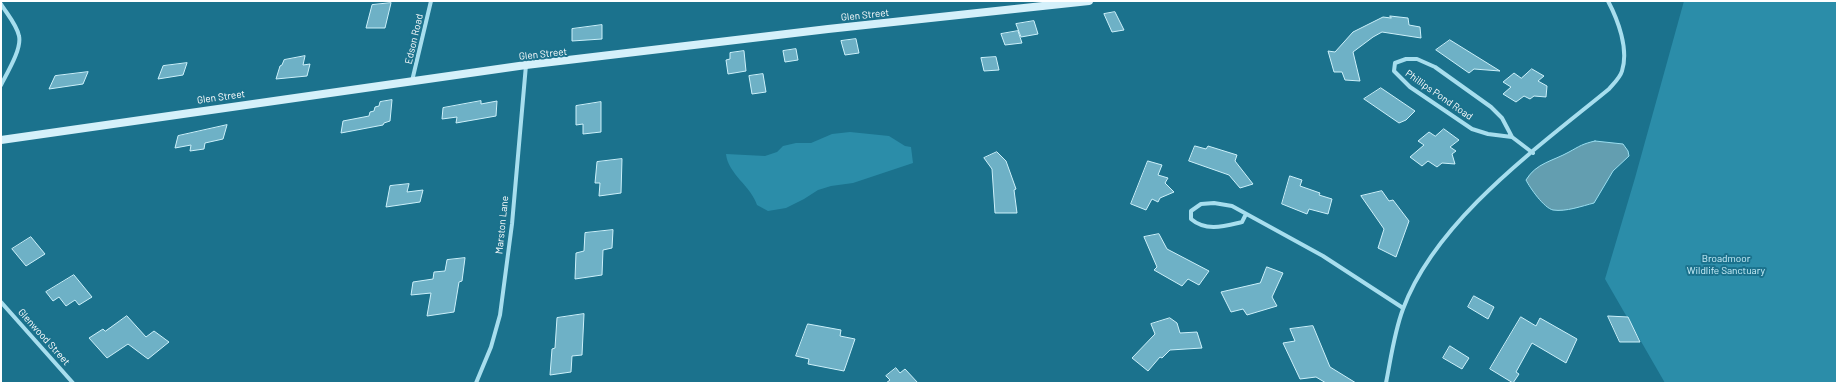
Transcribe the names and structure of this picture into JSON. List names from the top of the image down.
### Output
{
  "streets": {
    "street": [
      "Glen Street",
      "Edson Road",
      "Phillips Pond Road",
      "Marston Lane",
      "Glenwood Street"
    ]
  },
  "crossings": [
    ["Glen Street", "Edson Road"],
    ["Glen Street", "Marston Lane"]
  ],
  "parks": ["Broadmoor Wildlife Sanctuary"]
}
